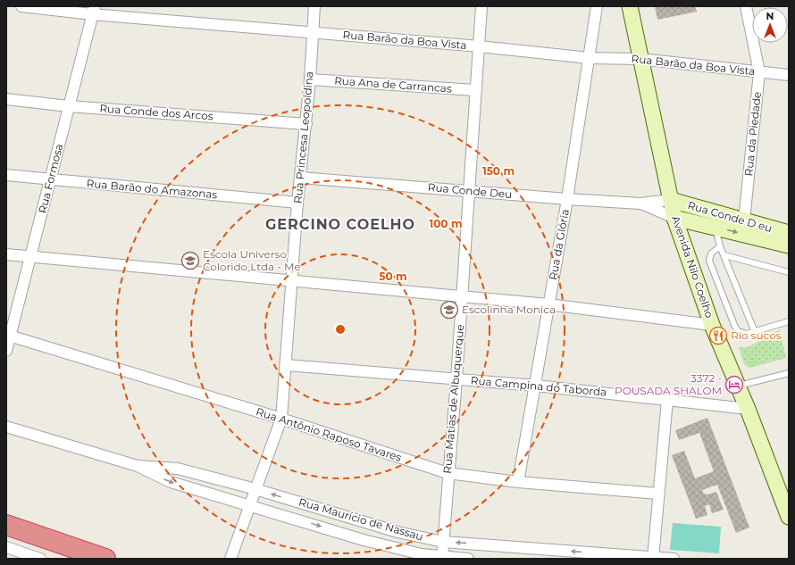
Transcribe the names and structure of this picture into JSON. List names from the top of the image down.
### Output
{
  "streets": {
    "main road": ["Rua Conde D eu", "Avenida Nilo Coelho"],
    "street": [
      "Rua Barão da Boa Vista",
      "Rua Ana de Carrancas",
      "Rua Conde dos Arcos",
      "Rua da Piedade",
      "Rua Princesa Leopoldina",
      "Rua Formosa",
      "Rua Barão do Amazonas",
      "Rua Conde Deu",
      "Rua da Glória",
      "Rua Campina do Taborda",
      "Rua Matias de Albuquerque",
      "Rua Antônio Raposo Tavares",
      "Rua Maurício de Nassau"
    ]
  },
  "crossings": [
    ["Rua Barão da Boa Vista", "Rua da Piedade"],
    ["Rua Barão da Boa Vista", "Rua Princesa Leopoldina"],
    ["Rua Barão da Boa Vista", "Rua Formosa"],
    ["Rua Barão da Boa Vista", "Rua da Glória"],
    ["Rua Barão da Boa Vista", "Avenida Nilo Coelho"],
    ["Rua Barão da Boa Vista", "Rua Matias de Albuquerque"],
    ["Rua Ana de Carrancas", "Rua Princesa Leopoldina"],
    ["Rua Ana de Carrancas", "Rua Matias de Albuquerque"],
    ["Rua Conde dos Arcos", "Rua Princesa Leopoldina"],
    ["Rua Conde dos Arcos", "Rua Formosa"],
    ["Rua da Piedade", "Rua Conde D eu"],
    ["Rua Princesa Leopoldina", "Rua Barão do Amazonas"],
    ["Rua Princesa Leopoldina", "Rua Conde Deu"],
    ["Rua Princesa Leopoldina", "Rua Campina do Taborda"],
    ["Rua Princesa Leopoldina", "Rua Antônio Raposo Tavares"],
    ["Rua Princesa Leopoldina", "Rua Maurício de Nassau"],
    ["Rua Formosa", "Rua Barão do Amazonas"],
    ["Rua Formosa", "Rua Antônio Raposo Tavares"],
    ["Rua Conde Deu", "Rua Conde D eu"],
    ["Rua Conde Deu", "Rua da Glória"],
    ["Rua Conde Deu", "Avenida Nilo Coelho"],
    ["Rua Conde Deu", "Rua Matias de Albuquerque"],
    ["Rua Conde D eu", "Avenida Nilo Coelho"],
    ["Rua da Glória", "Rua Campina do Taborda"],
    ["Rua da Glória", "Rua Antônio Raposo Tavares"],
    ["Avenida Nilo Coelho", "Rua Campina do Taborda"],
    ["Rua Campina do Taborda", "Rua Matias de Albuquerque"],
    ["Rua Matias de Albuquerque", "Rua Antônio Raposo Tavares"],
    ["Rua Matias de Albuquerque", "Rua Maurício de Nassau"]
  ],
  "districts": ["GERCINO COELHO"],
  "places": {
    "school or university": ["Escola Universo Colorido Ltda - Me", "Escolinha Monica"],
    "restaurant": ["Rio sucos"],
    "hotel": ["3372 - POUSADA SHALOM"]
  },
  "north": "top",
  "rings": ["150 m", "100 m", "50 m"]
}
